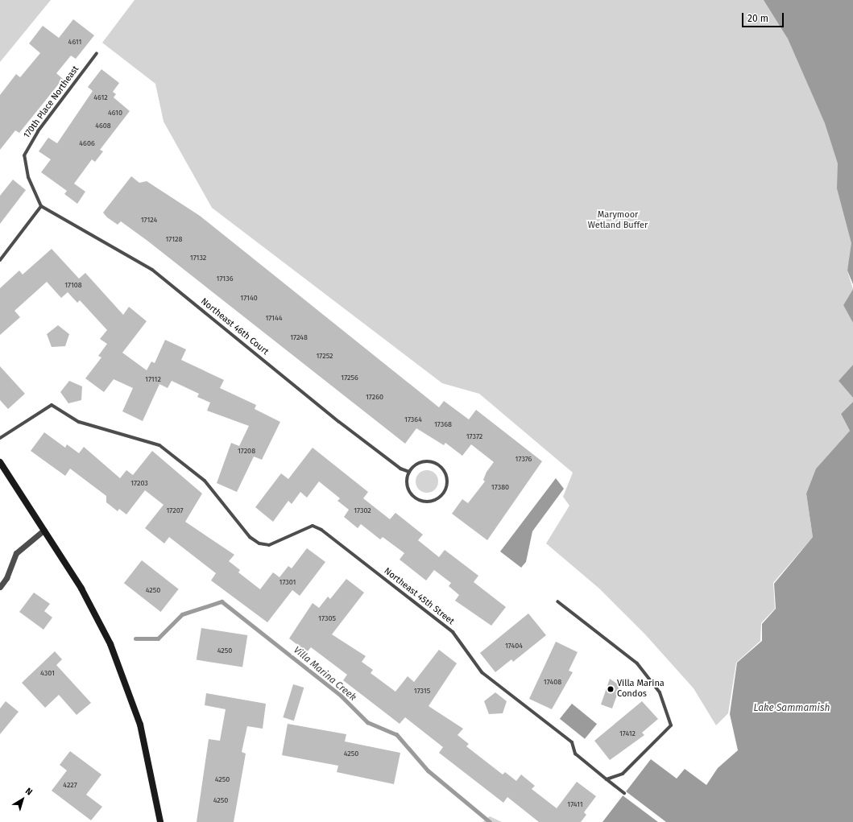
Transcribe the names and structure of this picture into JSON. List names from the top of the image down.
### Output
{
  "streets": {
    "street": ["170th Place Northeast", "Northeast 46th Court", "Northeast 45th Street"]
  },
  "crossings": [
    ["170th Place Northeast", "Northeast 46th Court"]
  ],
  "water": ["Villa Marina Creek", "Lake Sammamish"],
  "parks": ["Marymoor Wetland Buffer"],
  "places": ["Villa Marina Condos"],
  "house_numbers": [
    "4611",
    "4612",
    "4610",
    "4608",
    "4606",
    "17124",
    "17128",
    "17132",
    "17136",
    "17108",
    "17140",
    "17144",
    "17248",
    "17252",
    "17256",
    "17112",
    "17260",
    "17364",
    "17368",
    "17372",
    "17208",
    "17376",
    "17203",
    "17380",
    "17207",
    "17302",
    "17301",
    "4250",
    "17305",
    "17404",
    "4250",
    "4301",
    "17408",
    "17315",
    "17412",
    "4250",
    "4250",
    "4227",
    "4250",
    "17411"
  ],
  "scale_bar": "20 m",
  "north": "top right"
}
